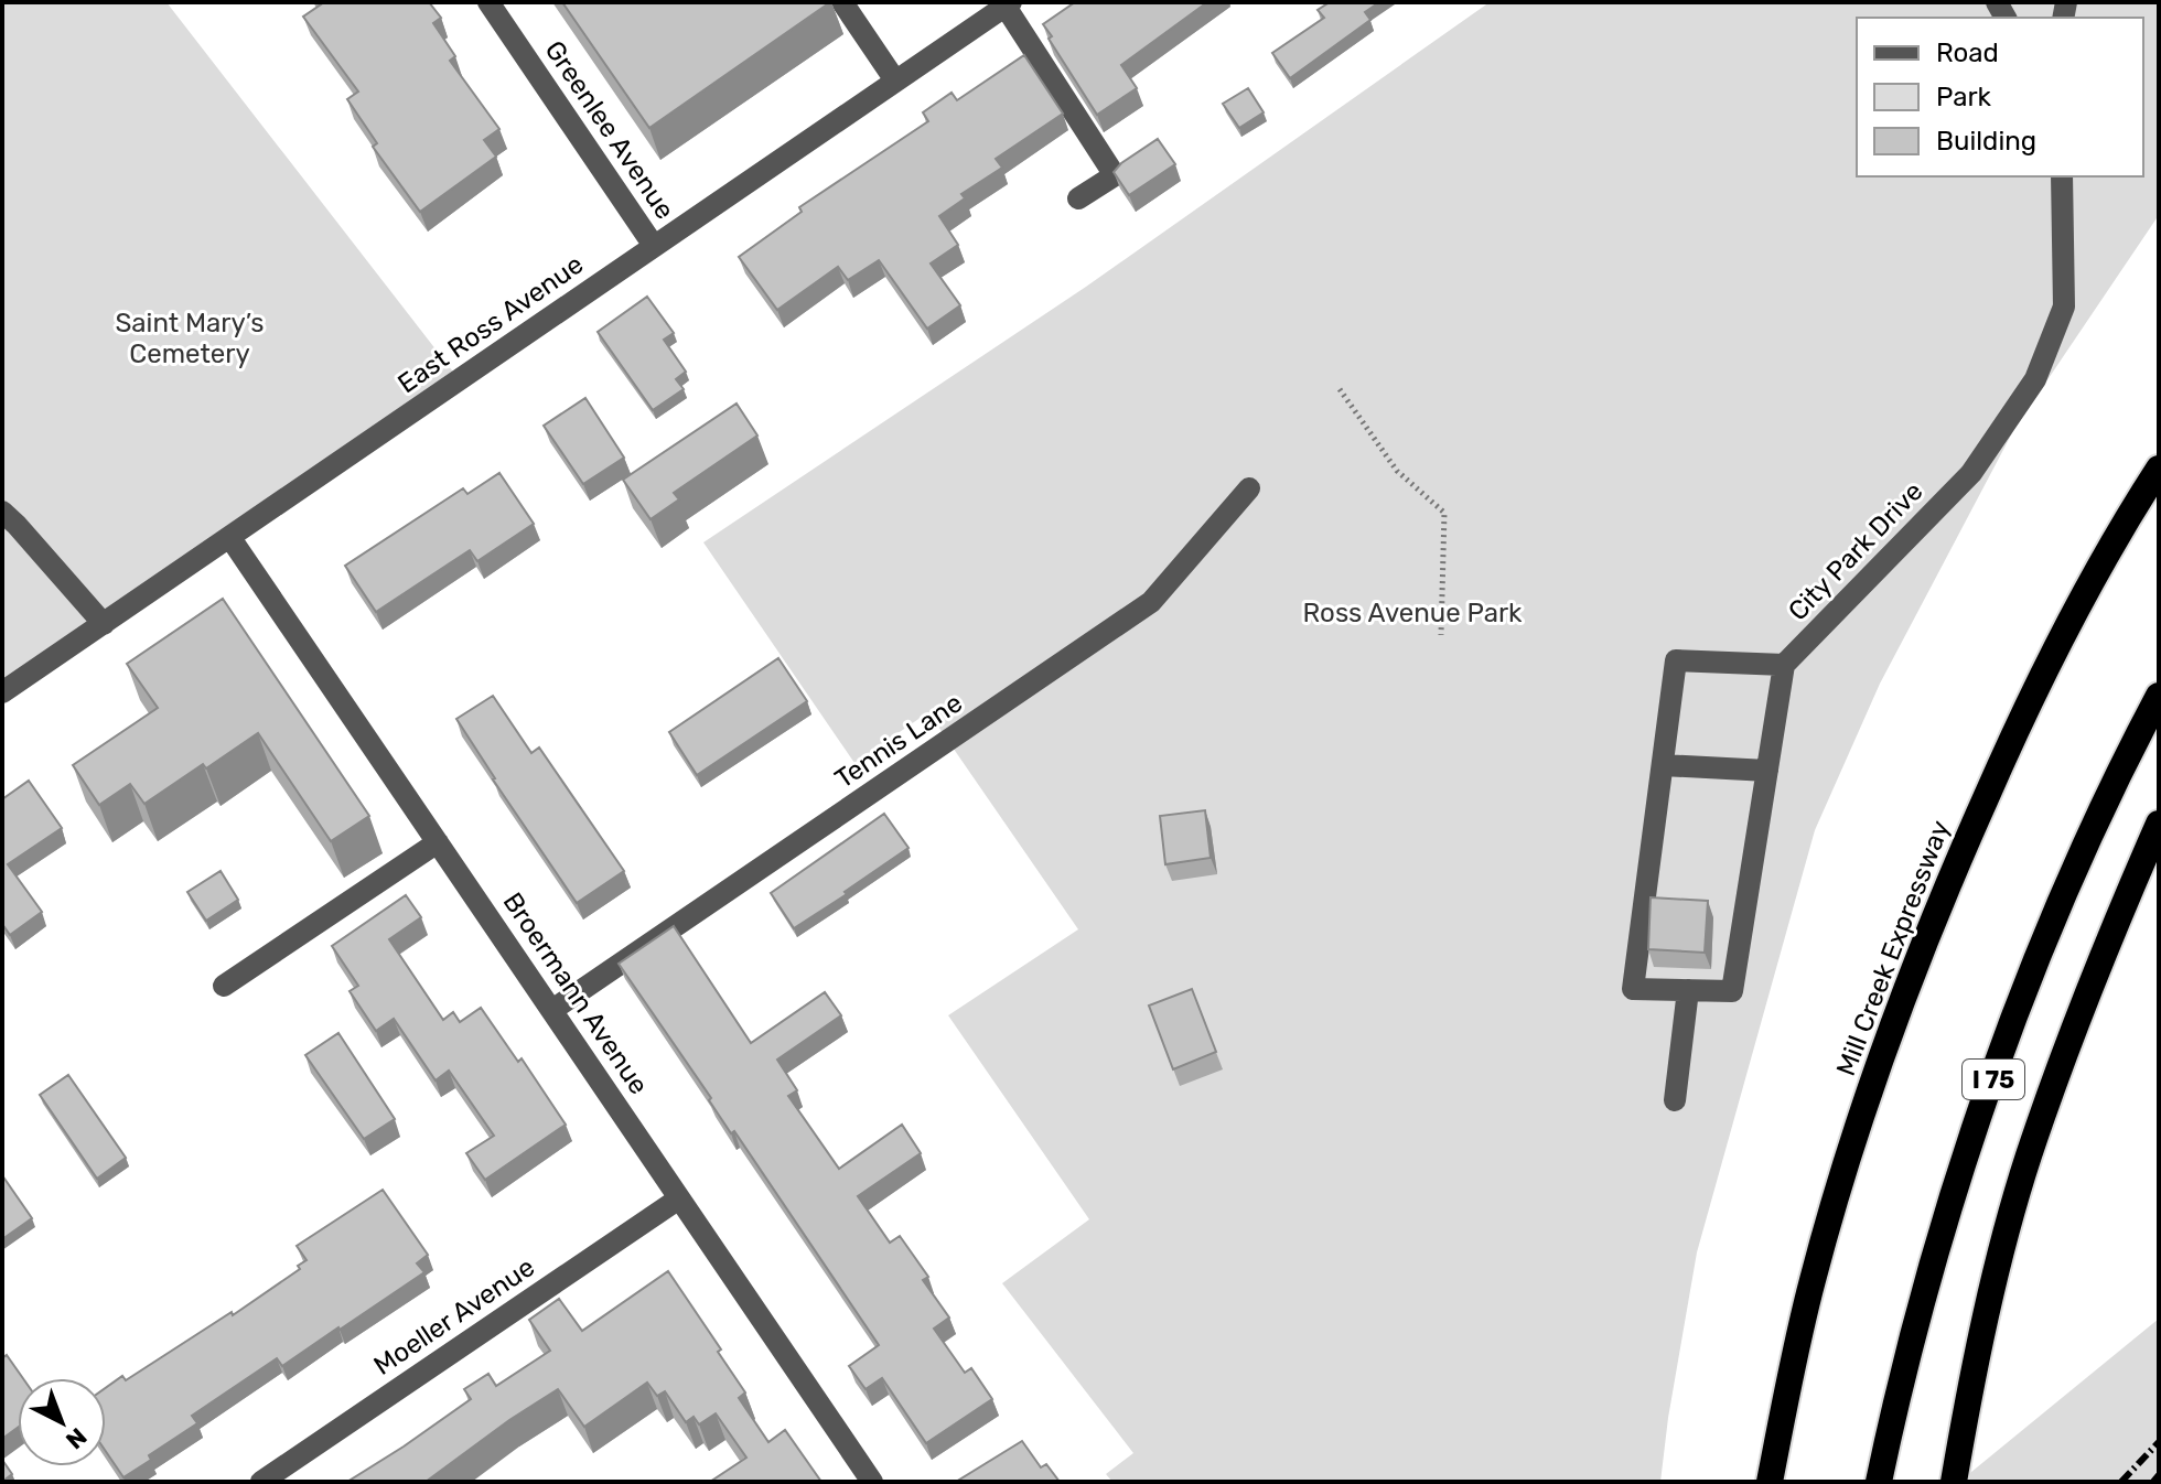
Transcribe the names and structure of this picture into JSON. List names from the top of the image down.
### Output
{
  "streets": {
    "highway": ["Mill Creek Expressway", "I 75"],
    "street": [
      "Greenlee Avenue",
      "East Ross Avenue",
      "City Park Drive",
      "Tennis Lane",
      "Broermann Avenue",
      "Moeller Avenue"
    ]
  },
  "crossings": [
    ["Greenlee Avenue", "East Ross Avenue"],
    ["East Ross Avenue", "Broermann Avenue"],
    ["Tennis Lane", "Broermann Avenue"],
    ["Broermann Avenue", "Moeller Avenue"]
  ],
  "parks": ["Saint Mary’s Cemetery", "Ross Avenue Park"],
  "legend": ["Road", "Park", "Building"],
  "north": "bottom right"
}
